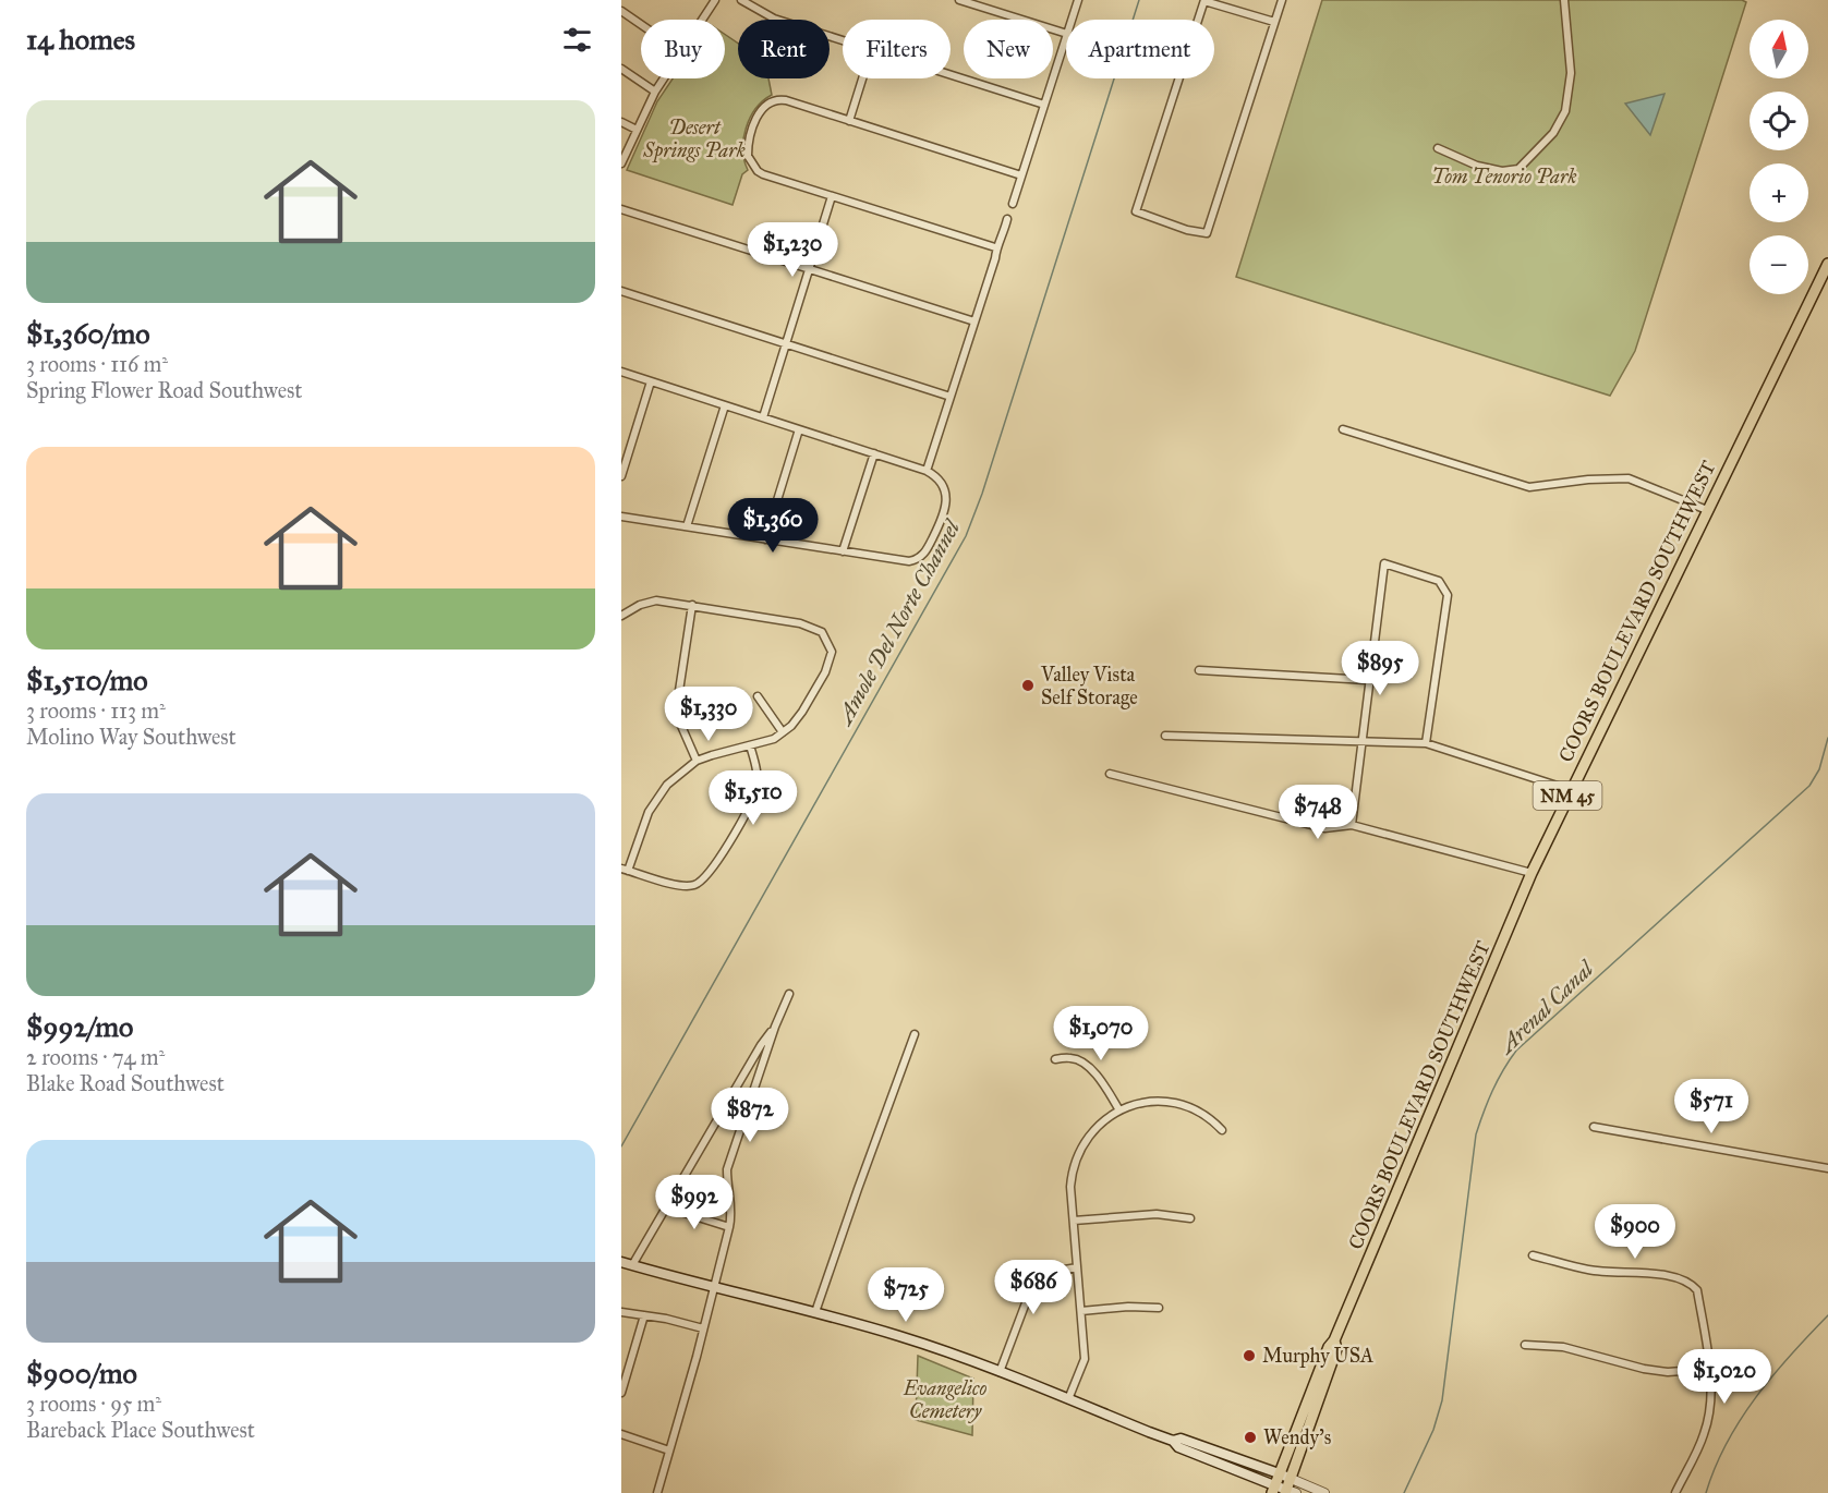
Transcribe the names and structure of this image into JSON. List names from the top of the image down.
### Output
{
  "streets": {
    "main road": ["COORS BOULEVARD SOUTHWEST", "NM 45"]
  },
  "water": ["Amole Del Norte Channel", "Arenal Canal"],
  "parks": ["Desert Springs Park", "Tom Tenorio Park", "Evangelico Cemetery"],
  "places": ["Valley Vista Self Storage", "Murphy USA", "Wendy's"],
  "north": "top",
  "page": {
    "heading": "14 homes",
    "map_buttons": ["+", "−"],
    "chip": [
      "Buy",
      "Rent",
      "Filters",
      "New",
      "Apartment"
    ],
    "list": [
      {
        "name": "$1,360/mo",
        "note": "3 rooms · 116 m² · Spring Flower Road Southwest"
      },
      {
        "name": "$1,510/mo",
        "note": "3 rooms · 113 m² · Molino Way Southwest"
      },
      {
        "name": "$992/mo",
        "note": "2 rooms · 74 m² · Blake Road Southwest"
      },
      {
        "name": "$900/mo",
        "note": "3 rooms · 95 m² · Bareback Place Southwest"
      }
    ],
    "price": [
      "$1,230",
      "$1,360",
      "$895",
      "$1,330",
      "$1,510",
      "$748",
      "$1,070",
      "$571",
      "$872",
      "$992",
      "$900",
      "$686",
      "$725",
      "$1,020"
    ]
  }
}
